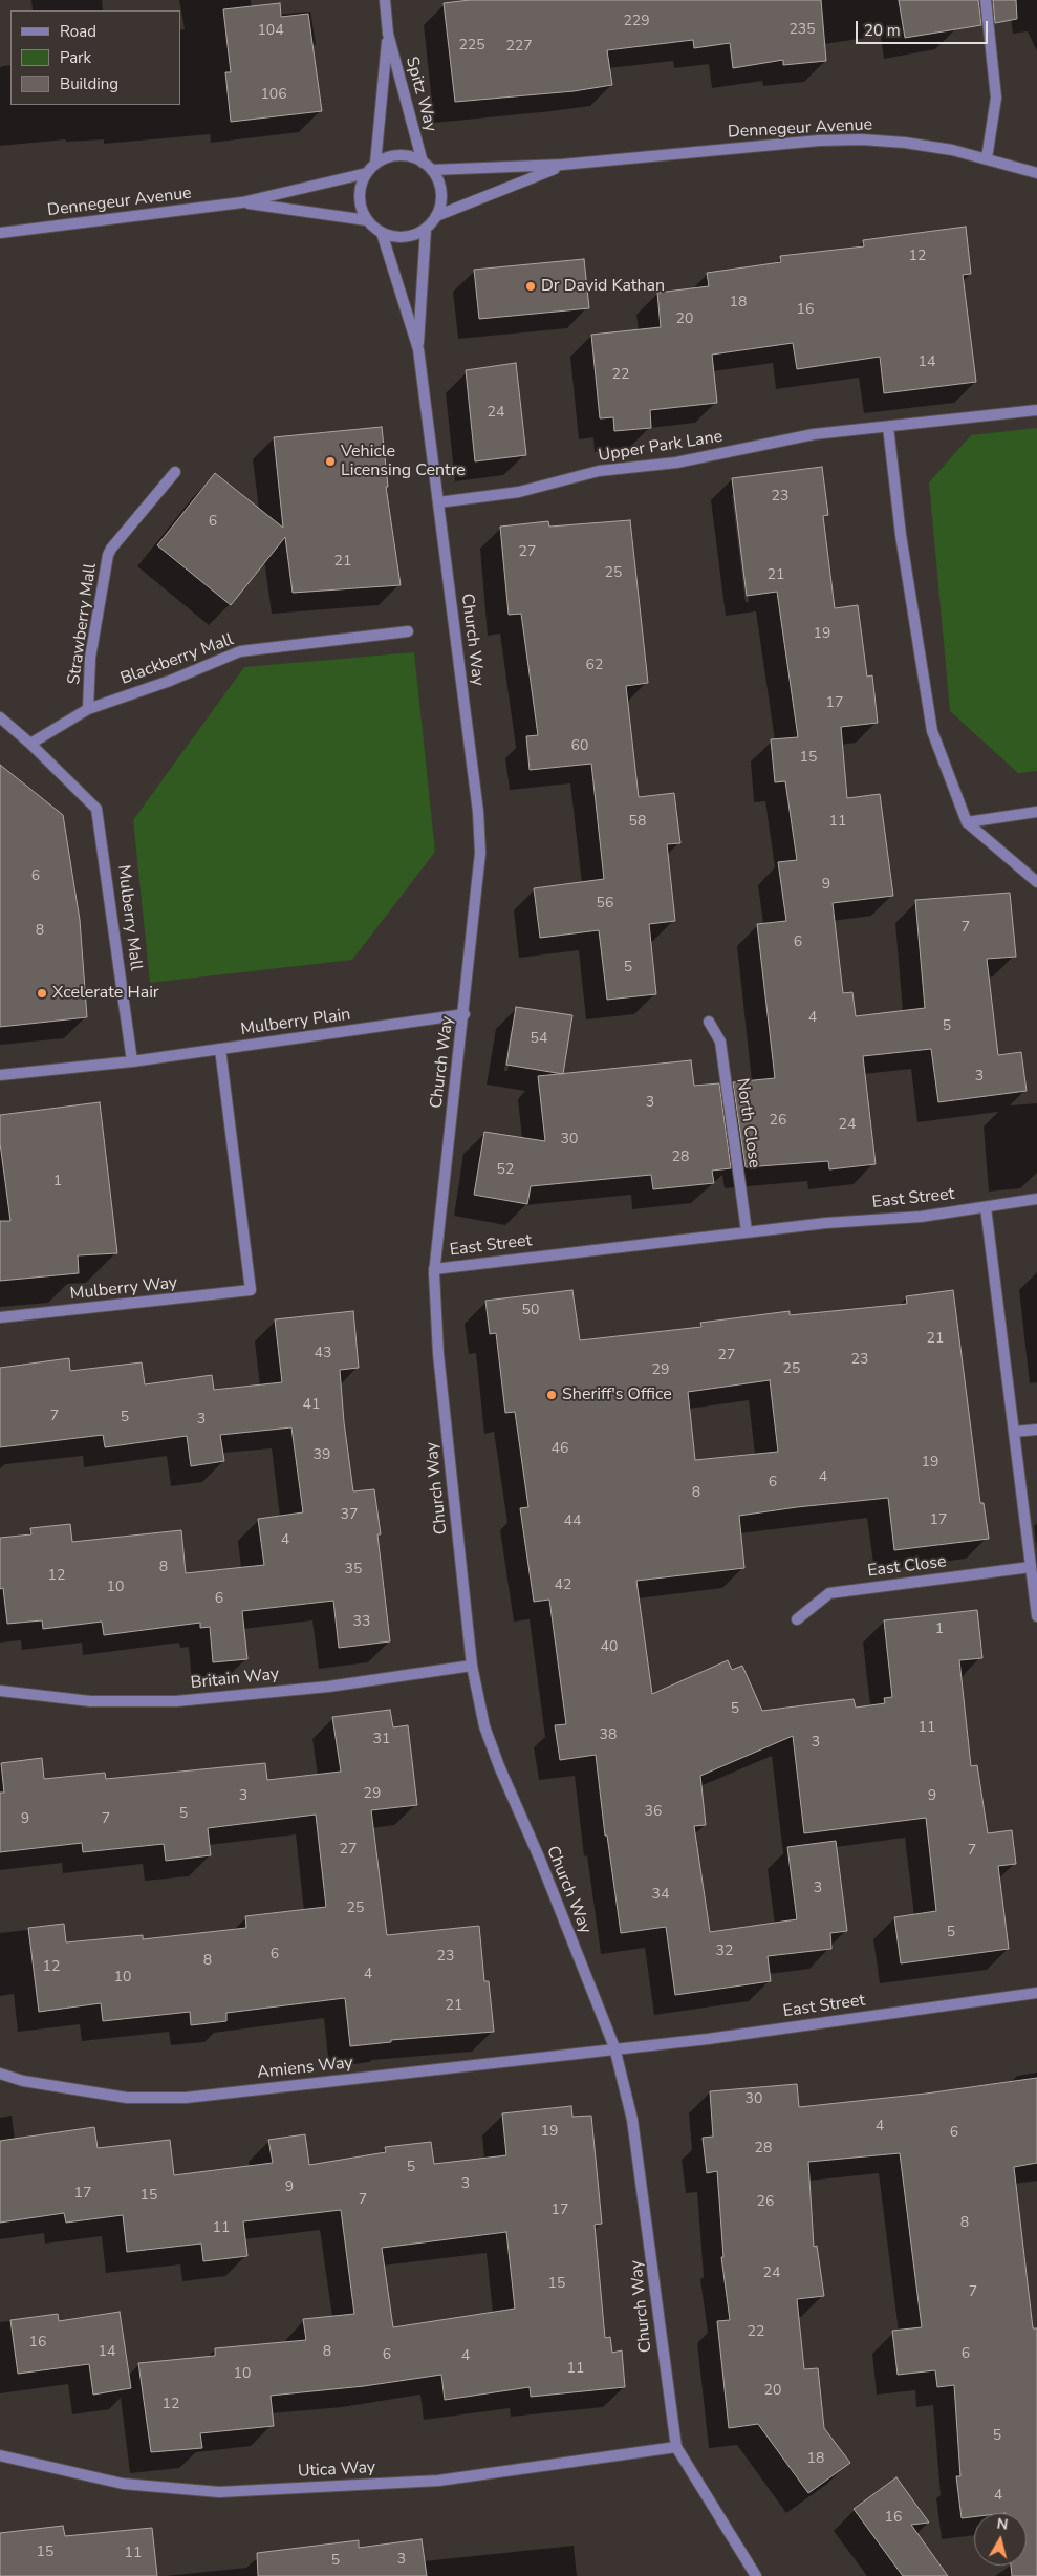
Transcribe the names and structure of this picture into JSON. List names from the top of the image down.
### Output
{
  "streets": {
    "street": [
      "Spitz Way",
      "Dennegeur Avenue",
      "Upper Park Lane",
      "Strawberry Mall",
      "Church Way",
      "Blackberry Mall",
      "Mulberry Mall",
      "Mulberry Plain",
      "North Close",
      "East Street",
      "Mulberry Way",
      "East Close",
      "Britain Way",
      "Amiens Way",
      "Utica Way"
    ]
  },
  "crossings": [
    ["Spitz Way", "Dennegeur Avenue"],
    ["Spitz Way", "Church Way"],
    ["Dennegeur Avenue", "Church Way"],
    ["Upper Park Lane", "Church Way"],
    ["Strawberry Mall", "Blackberry Mall"],
    ["Church Way", "Mulberry Plain"],
    ["Church Way", "East Street"],
    ["Church Way", "Britain Way"],
    ["Church Way", "Amiens Way"],
    ["Church Way", "Utica Way"],
    ["Blackberry Mall", "Mulberry Mall"],
    ["Mulberry Mall", "Mulberry Plain"],
    ["Mulberry Plain", "Mulberry Way"],
    ["North Close", "East Street"],
    ["East Street", "Amiens Way"]
  ],
  "places": [
    "Dr David Kathan",
    "Vehicle Licensing Centre",
    "Xcelerate Hair",
    "Sheriff's Office"
  ],
  "house_numbers": [
    "229",
    "235",
    "104",
    "225",
    "227",
    "106",
    "12",
    "18",
    "16",
    "20",
    "14",
    "22",
    "24",
    "23",
    "6",
    "27",
    "21",
    "25",
    "21",
    "19",
    "62",
    "17",
    "60",
    "15",
    "58",
    "11",
    "6",
    "9",
    "56",
    "7",
    "8",
    "6",
    "5",
    "4",
    "5",
    "54",
    "3",
    "3",
    "26",
    "24",
    "30",
    "28",
    "52",
    "1",
    "50",
    "21",
    "43",
    "27",
    "23",
    "25",
    "29",
    "41",
    "7",
    "5",
    "3",
    "46",
    "39",
    "19",
    "4",
    "6",
    "8",
    "37",
    "17",
    "44",
    "4",
    "8",
    "35",
    "12",
    "42",
    "10",
    "6",
    "33",
    "1",
    "40",
    "5",
    "11",
    "38",
    "31",
    "3",
    "29",
    "3",
    "9",
    "36",
    "5",
    "9",
    "7",
    "27",
    "7",
    "3",
    "34",
    "25",
    "5",
    "32",
    "6",
    "23",
    "8",
    "12",
    "4",
    "10",
    "21",
    "30",
    "4",
    "19",
    "6",
    "28",
    "5",
    "3",
    "9",
    "17",
    "15",
    "7",
    "26",
    "17",
    "8",
    "11",
    "24",
    "15",
    "7",
    "22",
    "16",
    "14",
    "8",
    "6",
    "6",
    "4",
    "11",
    "10",
    "20",
    "12",
    "5",
    "18",
    "4",
    "16",
    "15",
    "11",
    "3",
    "5"
  ],
  "legend": ["Road", "Park", "Building"],
  "scale_bar": "20 m",
  "north": "top"
}
